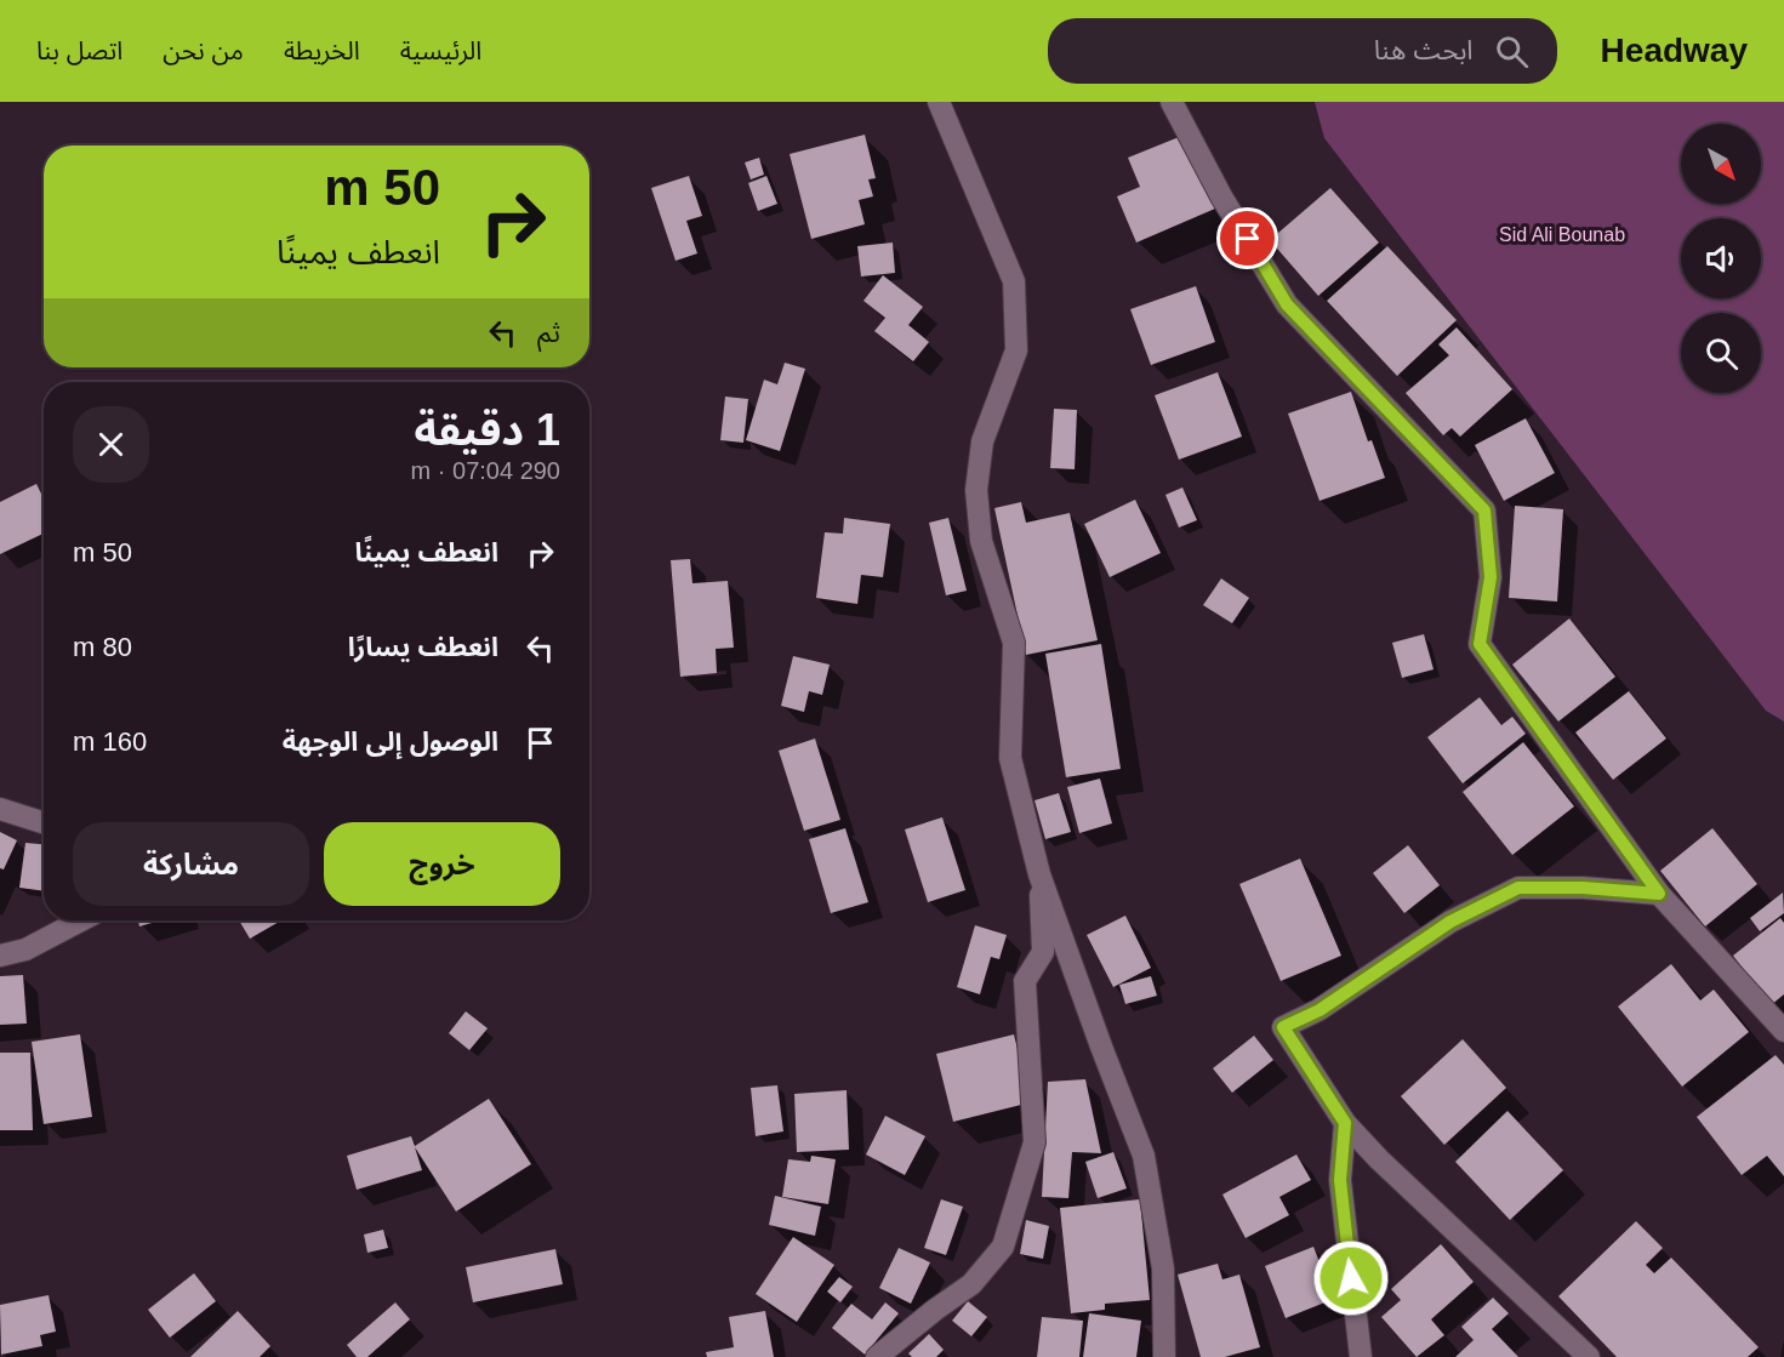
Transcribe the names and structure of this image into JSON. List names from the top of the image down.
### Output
{
  "parks": ["Sid Ali Bounab"],
  "north": "bottom right",
  "page": {
    "header": "Headway",
    "search": "ابحث هنا",
    "nav": [
      "الرئيسية",
      "الخريطة",
      "من نحن",
      "اتصل بنا"
    ],
    "turn": ["50 m", "انعطف يمينًا"],
    "then": "ثم",
    "heading": ["1 دقيقة", "290 m · 07:04"],
    "list": [
      {
        "name": "انعطف يمينًا",
        "value": "50 m"
      },
      {
        "name": "انعطف يسارًا",
        "value": "80 m"
      },
      {
        "name": "الوصول إلى الوجهة",
        "value": "160 m"
      }
    ],
    "buttons": ["خروج", "مشاركة"]
  }
}
